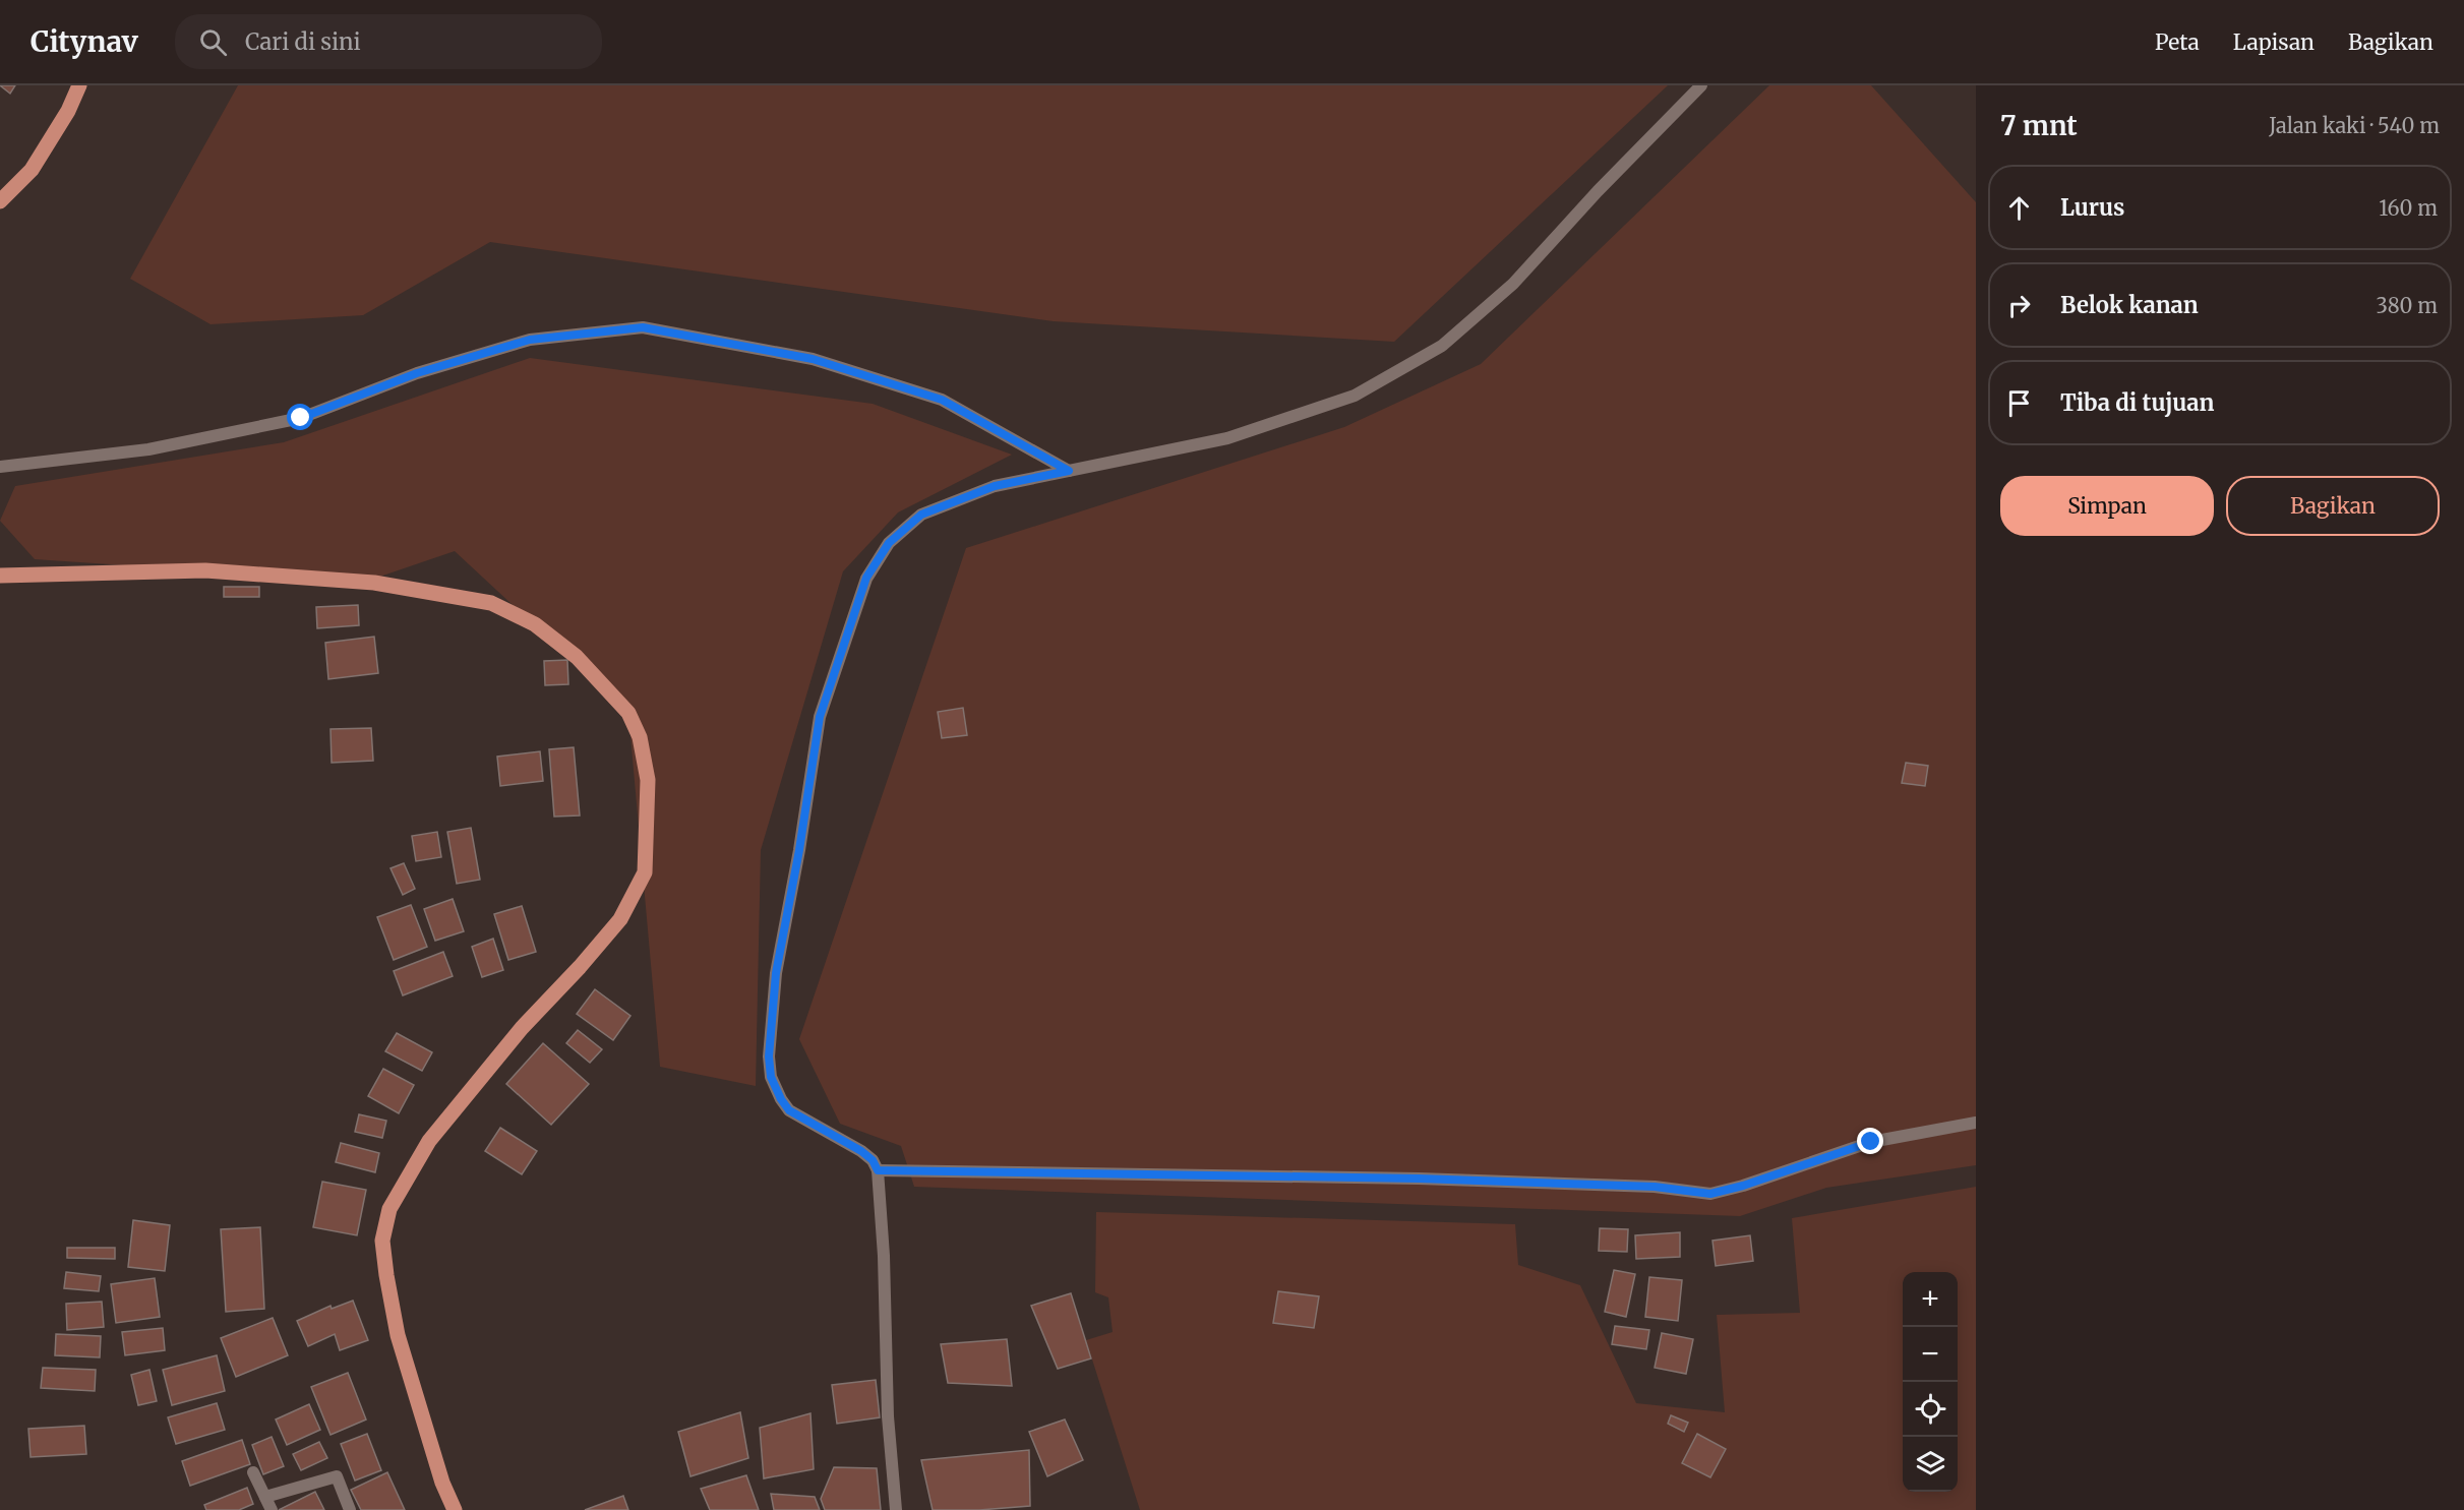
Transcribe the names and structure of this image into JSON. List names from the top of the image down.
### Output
{
  "page": {
    "header": "Citynav",
    "search": "Cari di sini",
    "nav": ["Peta", "Lapisan", "Bagikan"],
    "heading": ["7 mnt", "Jalan kaki · 540 m"],
    "list": [
      ["Lurus", "160 m"],
      ["Belok kanan", "380 m"],
      "Tiba di tujuan"
    ],
    "buttons": ["Simpan", "Bagikan"],
    "map_buttons": ["+", "−"]
  }
}
